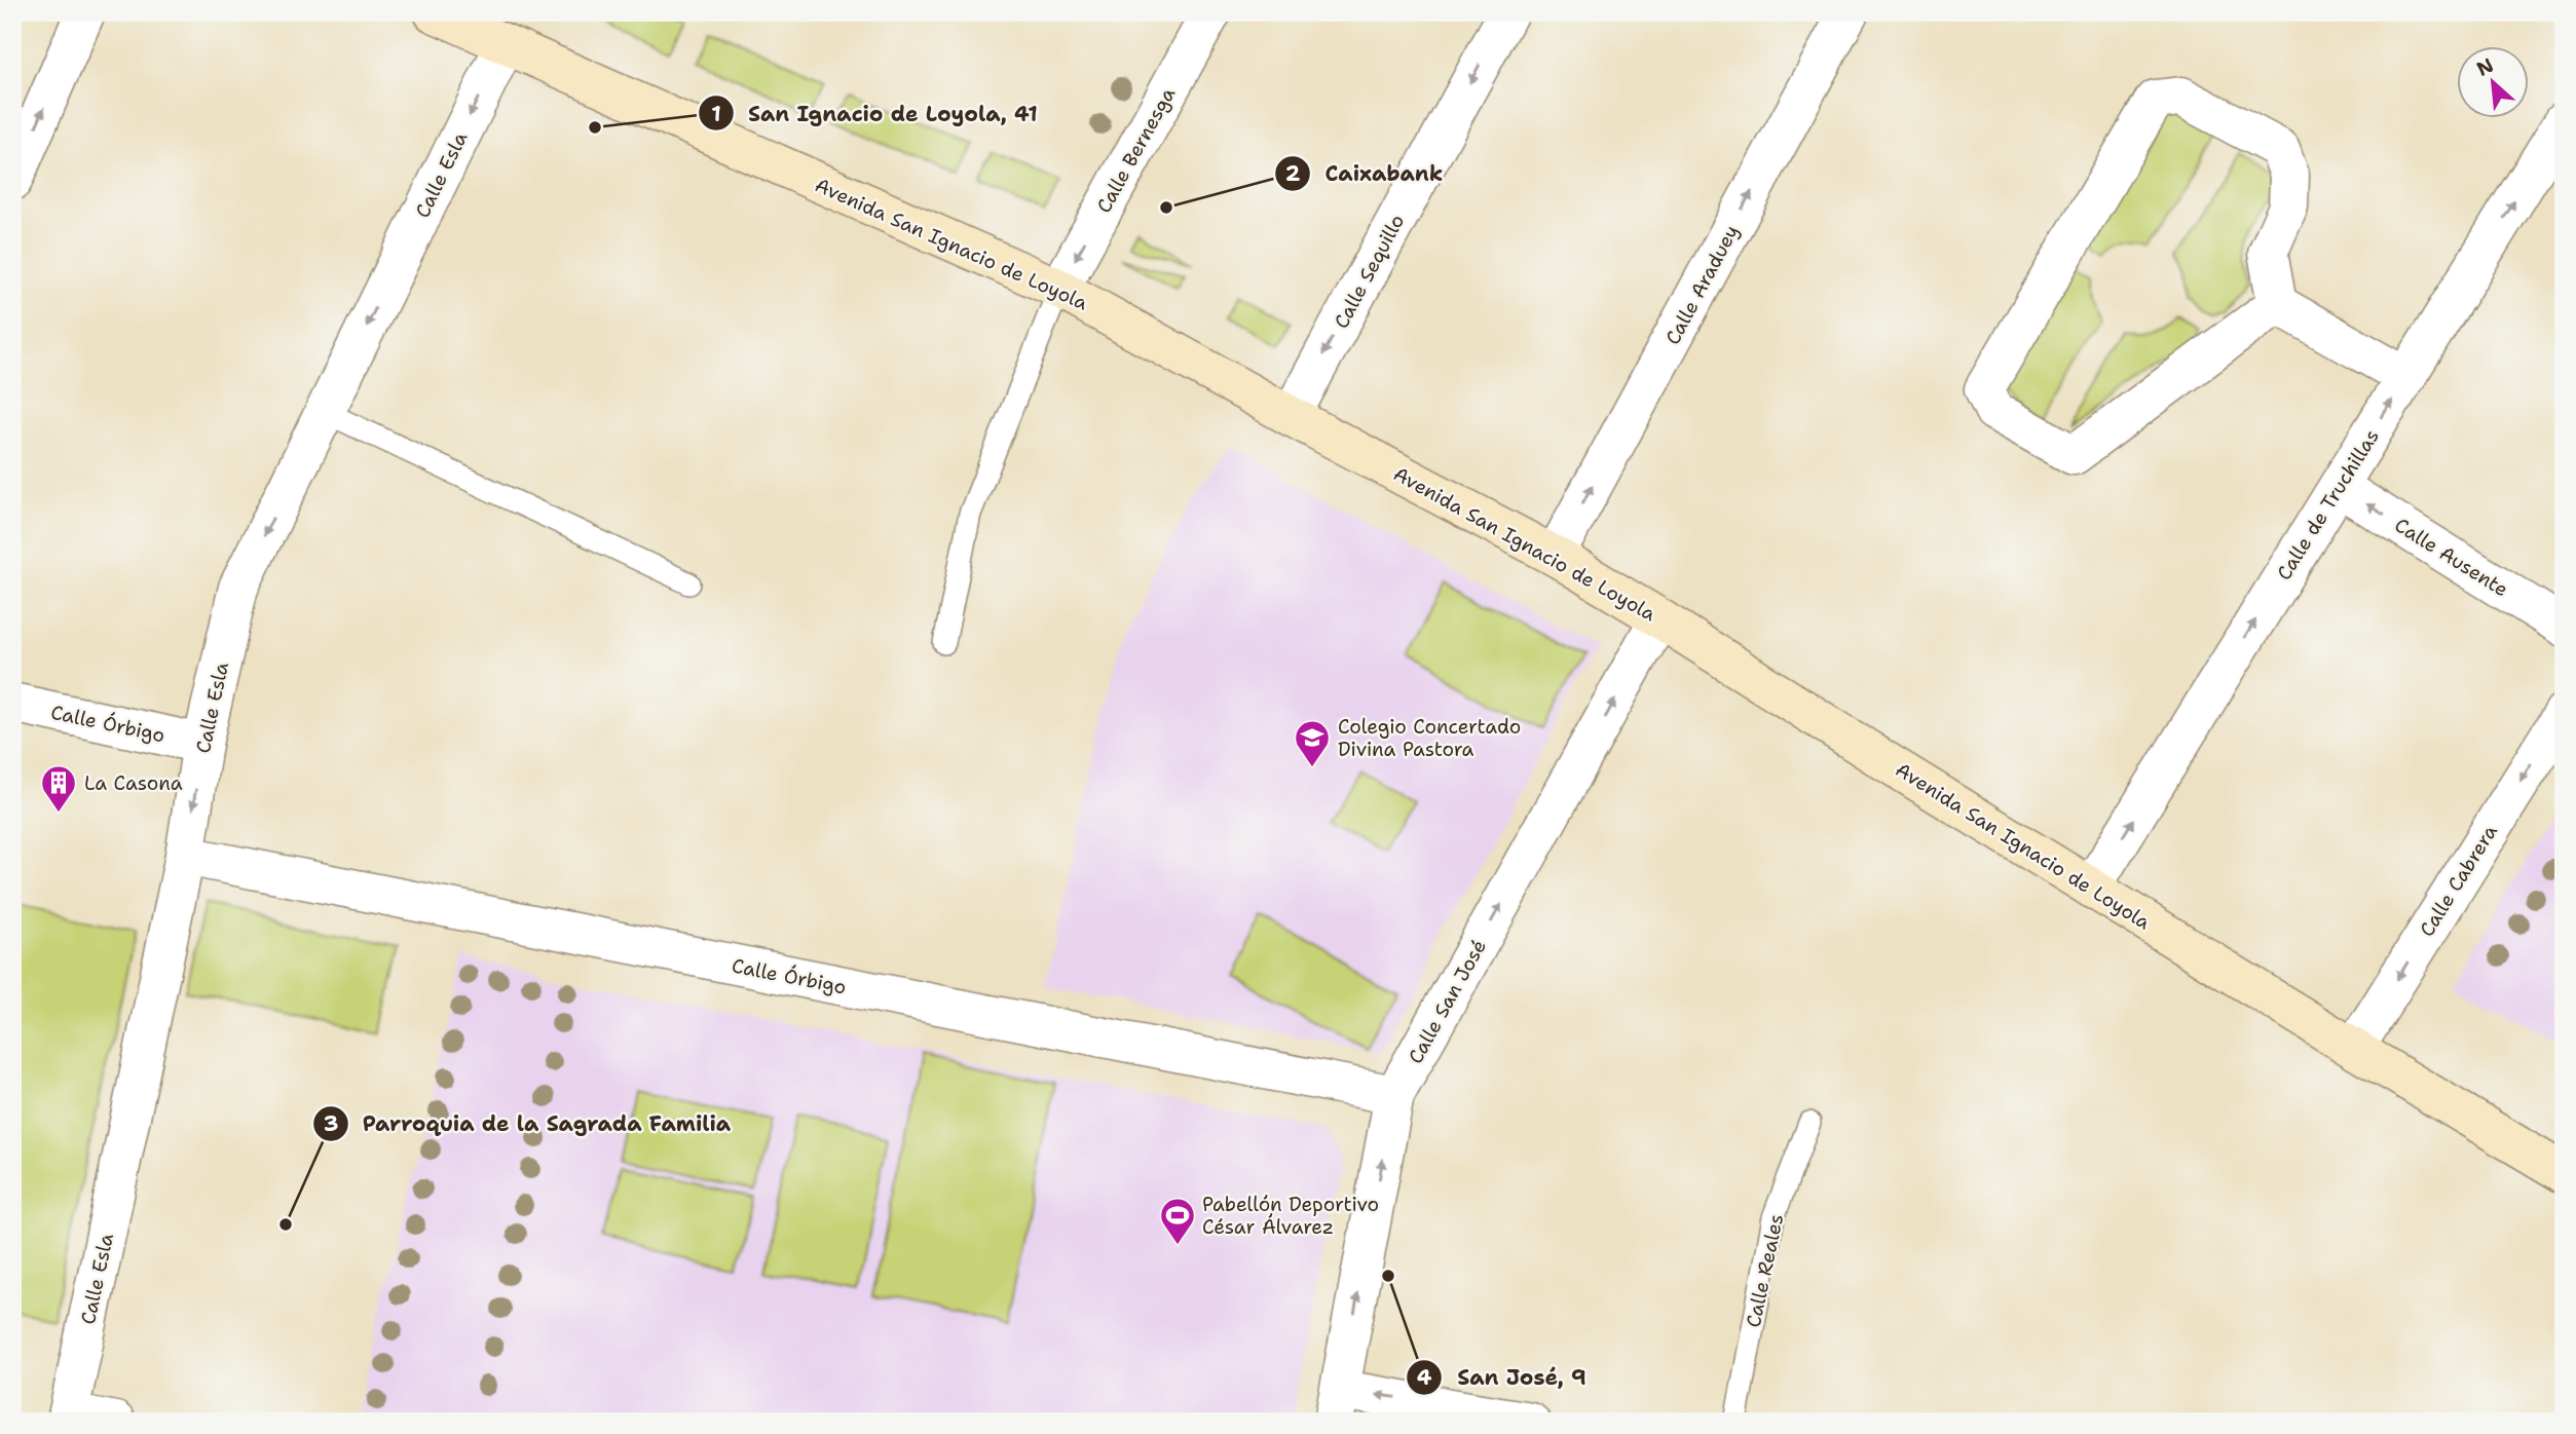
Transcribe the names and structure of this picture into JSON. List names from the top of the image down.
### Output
{
  "streets": {
    "main road": ["Avenida San Ignacio de Loyola"],
    "street": [
      "Calle Bernesga",
      "Calle Esla",
      "Calle Sequillo",
      "Calle Araduey",
      "Calle de Truchillas",
      "Calle Ausente",
      "Calle Órbigo",
      "Calle Cabrera",
      "Calle San José"
    ],
    "lane": ["Calle Reales"]
  },
  "crossings": [
    ["Calle Bernesga", "Avenida San Ignacio de Loyola"],
    ["Calle Esla", "Avenida San Ignacio de Loyola"],
    ["Calle Esla", "Calle Órbigo"],
    ["Avenida San Ignacio de Loyola", "Calle Sequillo"],
    ["Avenida San Ignacio de Loyola", "Calle Araduey"],
    ["Avenida San Ignacio de Loyola", "Calle de Truchillas"],
    ["Avenida San Ignacio de Loyola", "Calle Cabrera"],
    ["Avenida San Ignacio de Loyola", "Calle San José"],
    ["Calle de Truchillas", "Calle Ausente"],
    ["Calle Órbigo", "Calle San José"]
  ],
  "one_way": [
    "Calle Bernesga",
    "Calle Esla",
    "Calle Sequillo",
    "Calle Araduey",
    "Calle de Truchillas",
    "Calle Ausente",
    "Calle Cabrera",
    "Calle San José"
  ],
  "places": {
    "other": [
      "San Ignacio de Loyola, 41",
      "Caixabank",
      "Parroquia de la Sagrada Familia",
      "San José, 9"
    ],
    "school or university": ["Colegio Concertado Divina Pastora"],
    "building": ["La Casona"],
    "sports": ["Pabellón Deportivo César Álvarez"]
  },
  "north": "top left"
}
